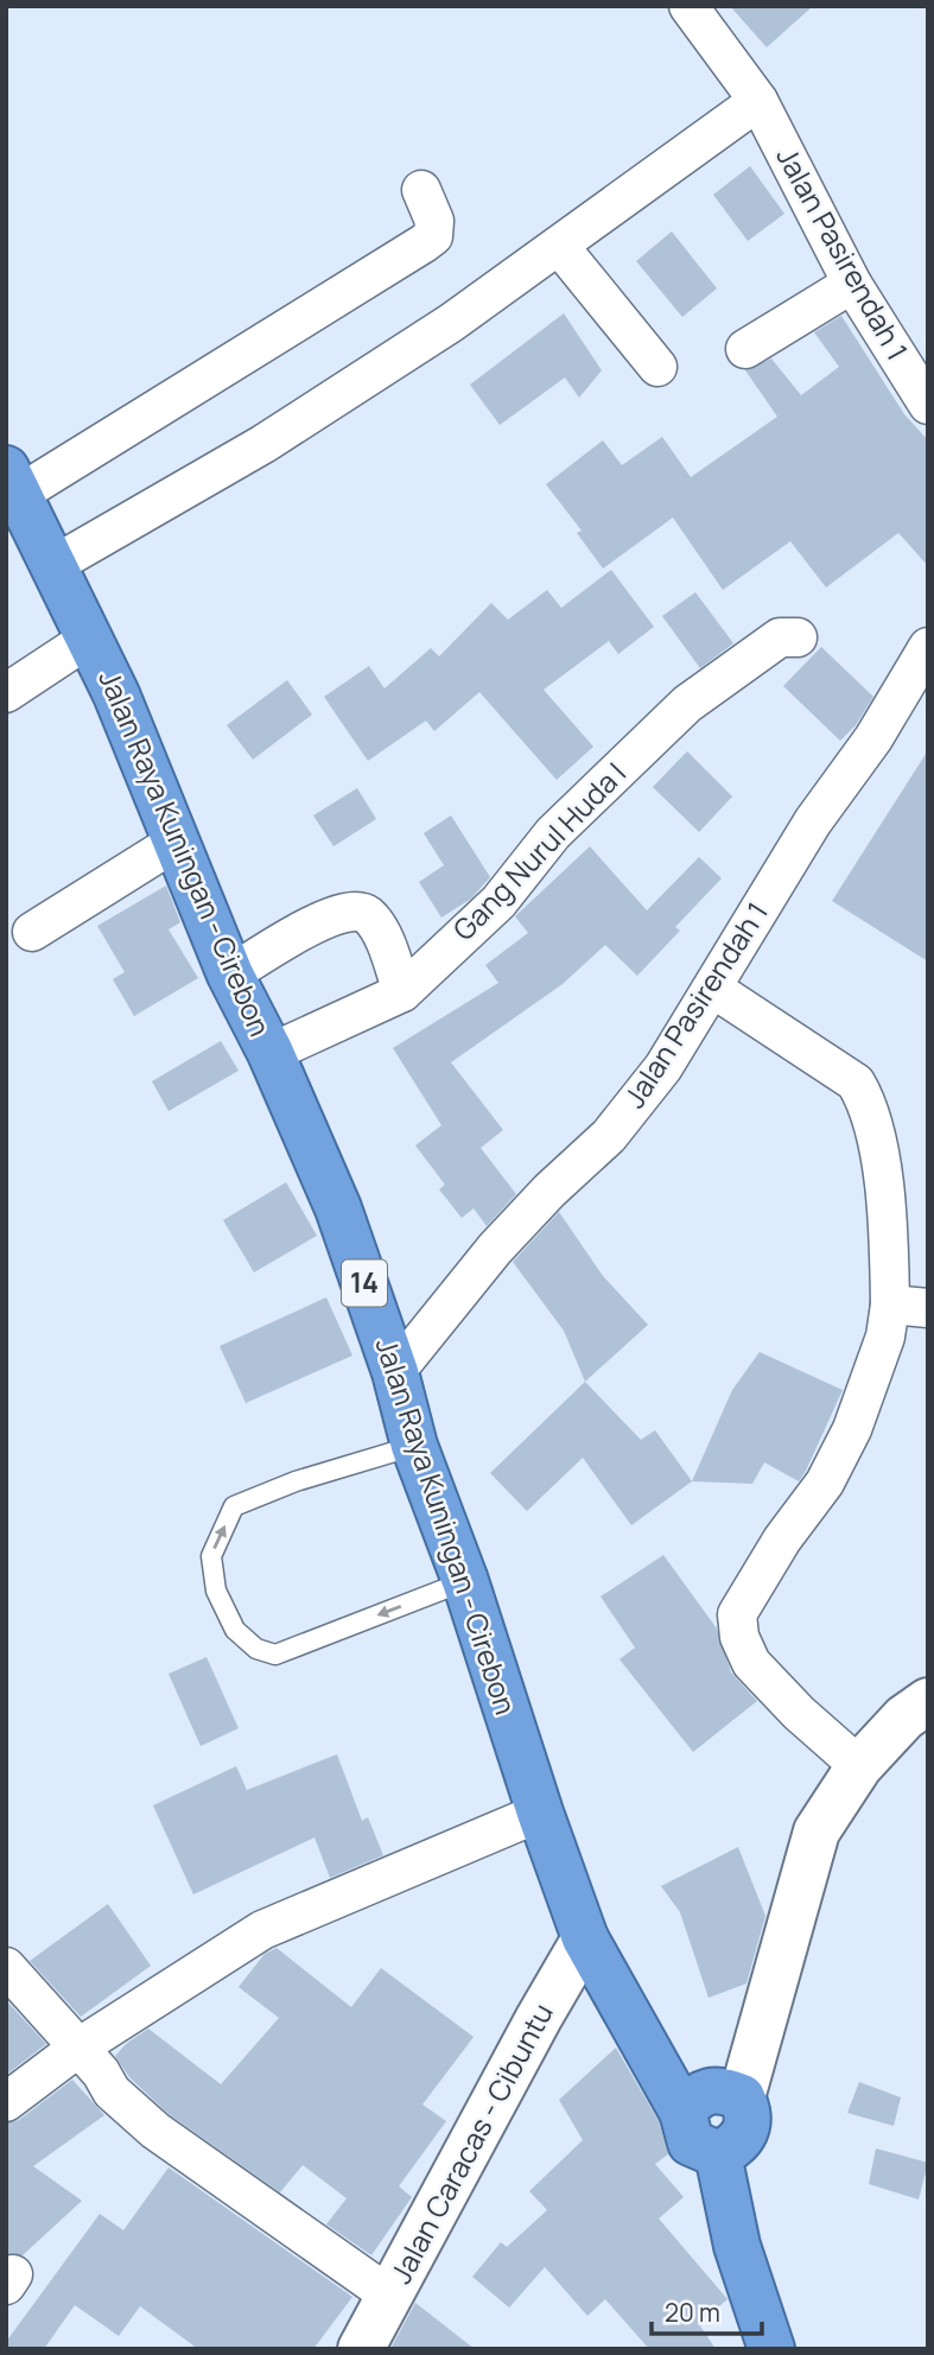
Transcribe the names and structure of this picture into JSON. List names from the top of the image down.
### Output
{
  "streets": {
    "highway": ["Jalan Raya Kuningan - Cirebon", "14"],
    "street": ["Jalan Pasirendah 1", "Gang Nurul Huda I", "Jalan Caracas - Cibuntu"]
  },
  "crossings": [
    ["Jalan Pasirendah 1", "Jalan Raya Kuningan - Cirebon"],
    ["Gang Nurul Huda I", "Jalan Raya Kuningan - Cirebon"],
    ["Jalan Raya Kuningan - Cirebon", "Jalan Caracas - Cibuntu"]
  ],
  "scale_bar": "20 m"
}
